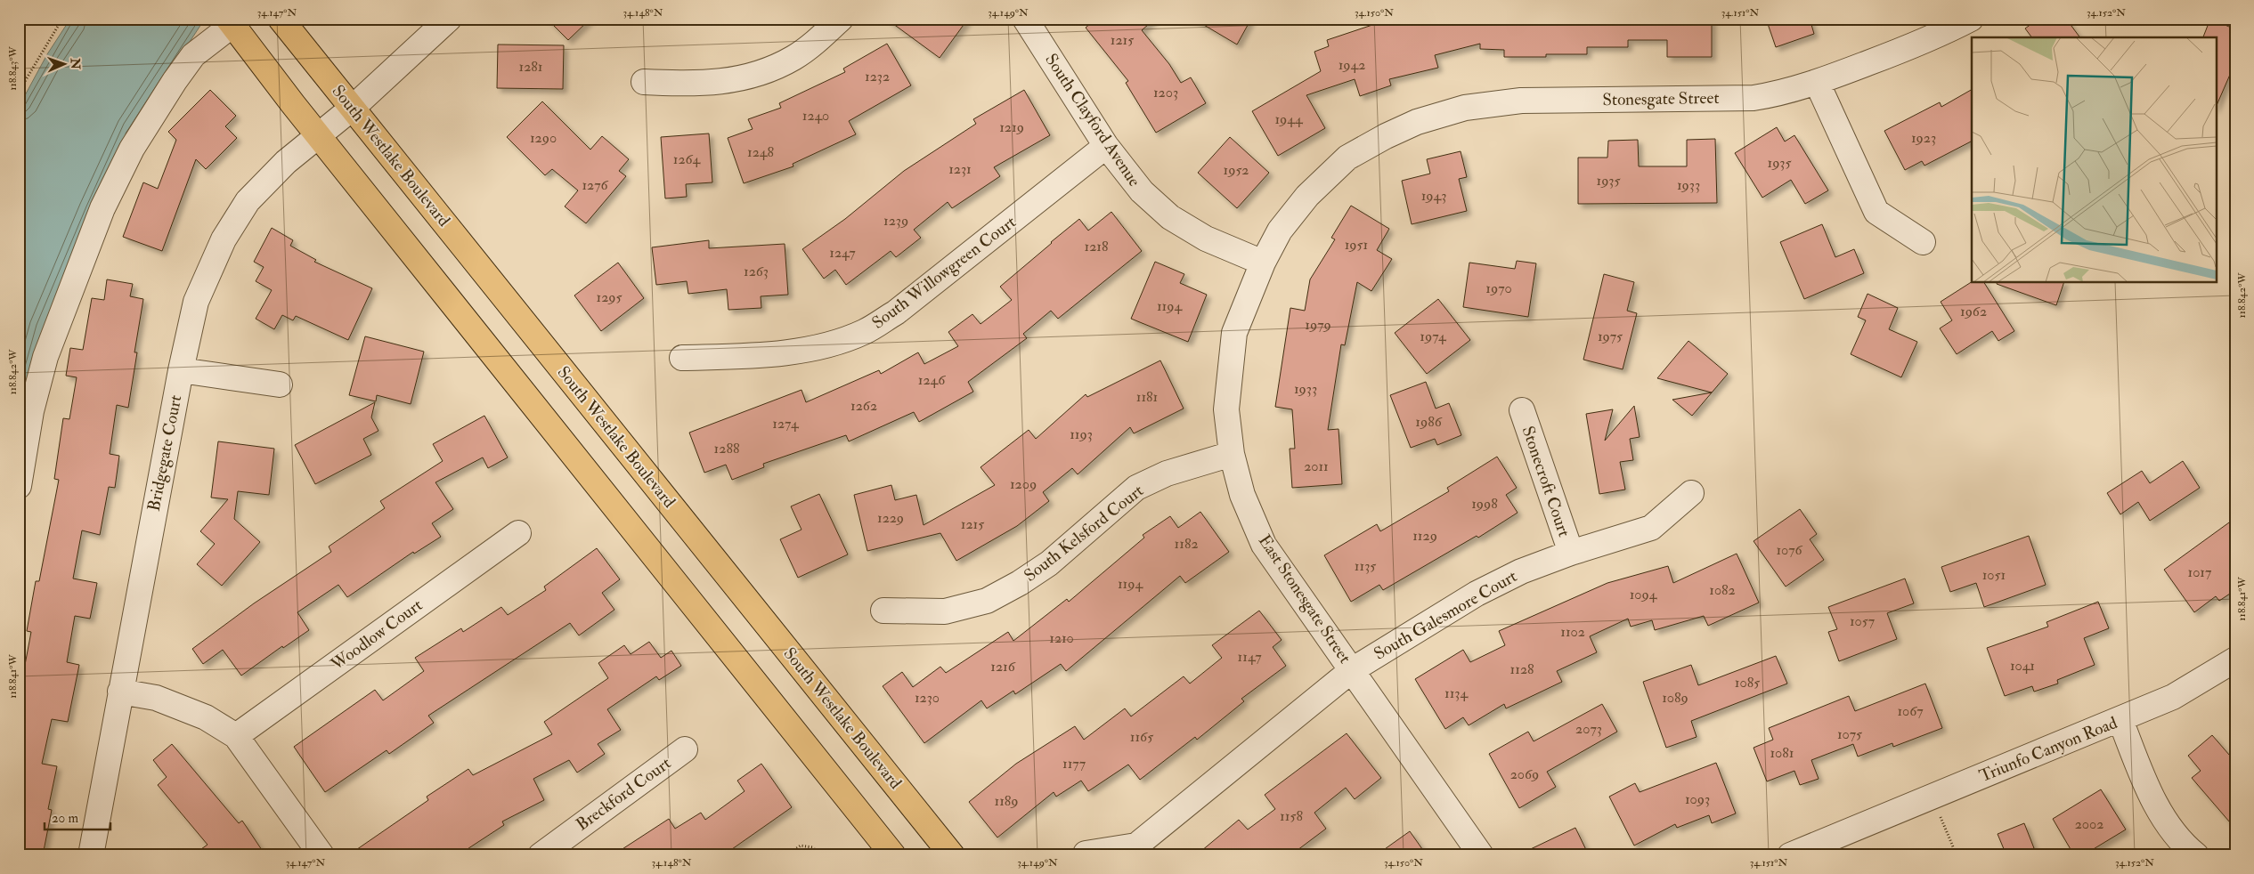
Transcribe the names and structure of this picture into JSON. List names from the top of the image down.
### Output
{
  "streets": {
    "main road": ["South Westlake Boulevard"],
    "street": [
      "Stonesgate Street",
      "South Clayford Avenue",
      "South Willowgreen Court",
      "Bridgegate Court",
      "Stonecroft Court",
      "South Kelsford Court",
      "East Stonesgate Street",
      "South Galesmore Court",
      "Woodlow Court",
      "Triunfo Canyon Road",
      "Breckford Court"
    ]
  },
  "crossings": [
    ["Stonesgate Street", "East Stonesgate Street"],
    ["South Clayford Avenue", "South Willowgreen Court"],
    ["South Clayford Avenue", "East Stonesgate Street"],
    ["South Westlake Boulevard", "Bridgegate Court"],
    ["Stonecroft Court", "South Galesmore Court"],
    ["South Kelsford Court", "East Stonesgate Street"],
    ["East Stonesgate Street", "South Galesmore Court"]
  ],
  "house_numbers": [
    "1215",
    "1942",
    "1281",
    "1232",
    "1203",
    "1240",
    "1944",
    "1219",
    "1290",
    "1923",
    "1248",
    "1264",
    "1935",
    "1231",
    "1952",
    "1935",
    "1276",
    "1933",
    "1943",
    "1239",
    "1951",
    "1218",
    "1247",
    "1263",
    "1970",
    "1295",
    "1194",
    "1962",
    "1979",
    "1974",
    "1975",
    "1246",
    "1933",
    "1181",
    "1262",
    "1986",
    "1274",
    "1193",
    "1288",
    "2011",
    "1209",
    "1998",
    "1229",
    "1215",
    "1129",
    "1182",
    "1076",
    "1135",
    "1017",
    "1051",
    "1194",
    "1082",
    "1094",
    "1057",
    "1102",
    "1210",
    "1147",
    "1041",
    "1216",
    "1128",
    "1085",
    "1134",
    "1230",
    "1089",
    "1067",
    "2073",
    "1075",
    "1165",
    "1081",
    "1177",
    "2069",
    "1093",
    "1189",
    "1158",
    "2002"
  ],
  "scale_bar": "20 m",
  "north": "right",
  "coordinates": [
    "34.147°N",
    "34.148°N",
    "34.149°N",
    "34.150°N",
    "34.151°N",
    "34.152°N",
    "118.843°W",
    "118.842°W",
    "118.841°W"
  ]
}
